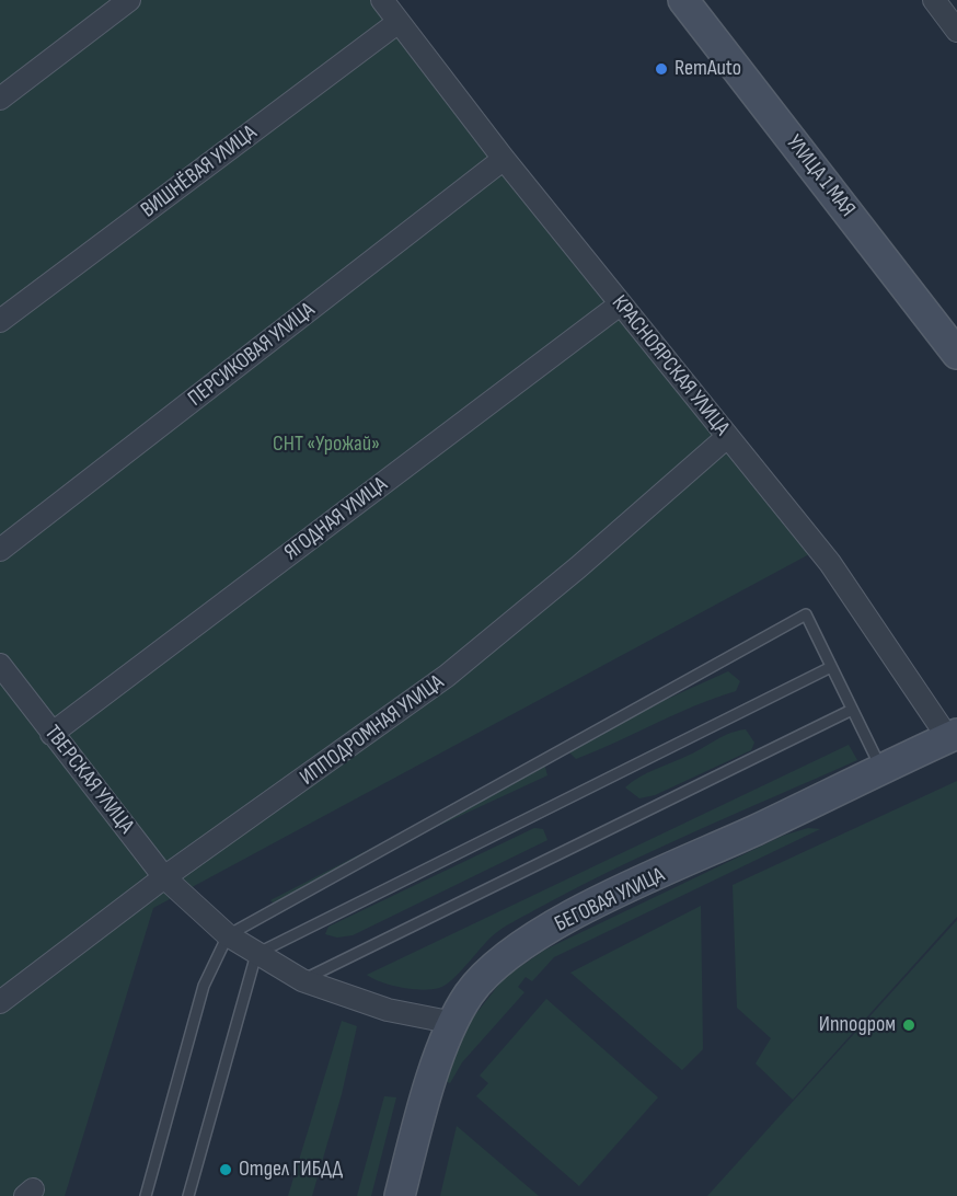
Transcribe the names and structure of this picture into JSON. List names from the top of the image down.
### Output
{
  "streets": {
    "street": [
      "ВИШНЁВАЯ УЛИЦА",
      "УЛИЦА 1 МАЯ",
      "ПЕРСИКОВАЯ УЛИЦА",
      "КРАСНОЯРСКАЯ УЛИЦА",
      "ЯГОДНАЯ УЛИЦА",
      "ИППОДРОМНАЯ УЛИЦА",
      "ТВЕРСКАЯ УЛИЦА",
      "БЕГОВАЯ УЛИЦА"
    ]
  },
  "crossings": [
    ["ВИШНЁВАЯ УЛИЦА", "КРАСНОЯРСКАЯ УЛИЦА"],
    ["ПЕРСИКОВАЯ УЛИЦА", "КРАСНОЯРСКАЯ УЛИЦА"],
    ["КРАСНОЯРСКАЯ УЛИЦА", "ЯГОДНАЯ УЛИЦА"],
    ["КРАСНОЯРСКАЯ УЛИЦА", "ИППОДРОМНАЯ УЛИЦА"],
    ["КРАСНОЯРСКАЯ УЛИЦА", "БЕГОВАЯ УЛИЦА"],
    ["ЯГОДНАЯ УЛИЦА", "ТВЕРСКАЯ УЛИЦА"],
    ["ИППОДРОМНАЯ УЛИЦА", "ТВЕРСКАЯ УЛИЦА"],
    ["ТВЕРСКАЯ УЛИЦА", "БЕГОВАЯ УЛИЦА"]
  ],
  "parks": ["СНТ «Урожай»"],
  "places": ["RemAuto", "Ипподром", "Отдел ГИБДД"]
}
